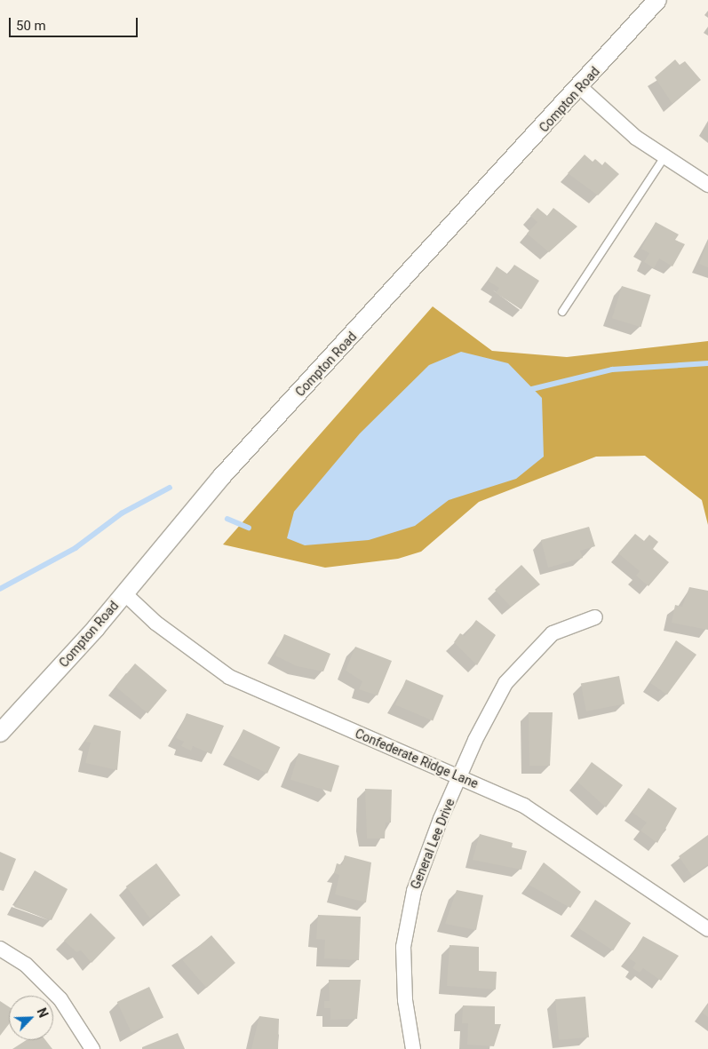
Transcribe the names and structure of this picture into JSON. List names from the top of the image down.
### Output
{
  "streets": {
    "street": ["Compton Road", "Confederate Ridge Lane", "General Lee Drive"]
  },
  "crossings": [
    ["Compton Road", "Confederate Ridge Lane"],
    ["Confederate Ridge Lane", "General Lee Drive"]
  ],
  "scale_bar": "50 m",
  "north": "top right"
}
